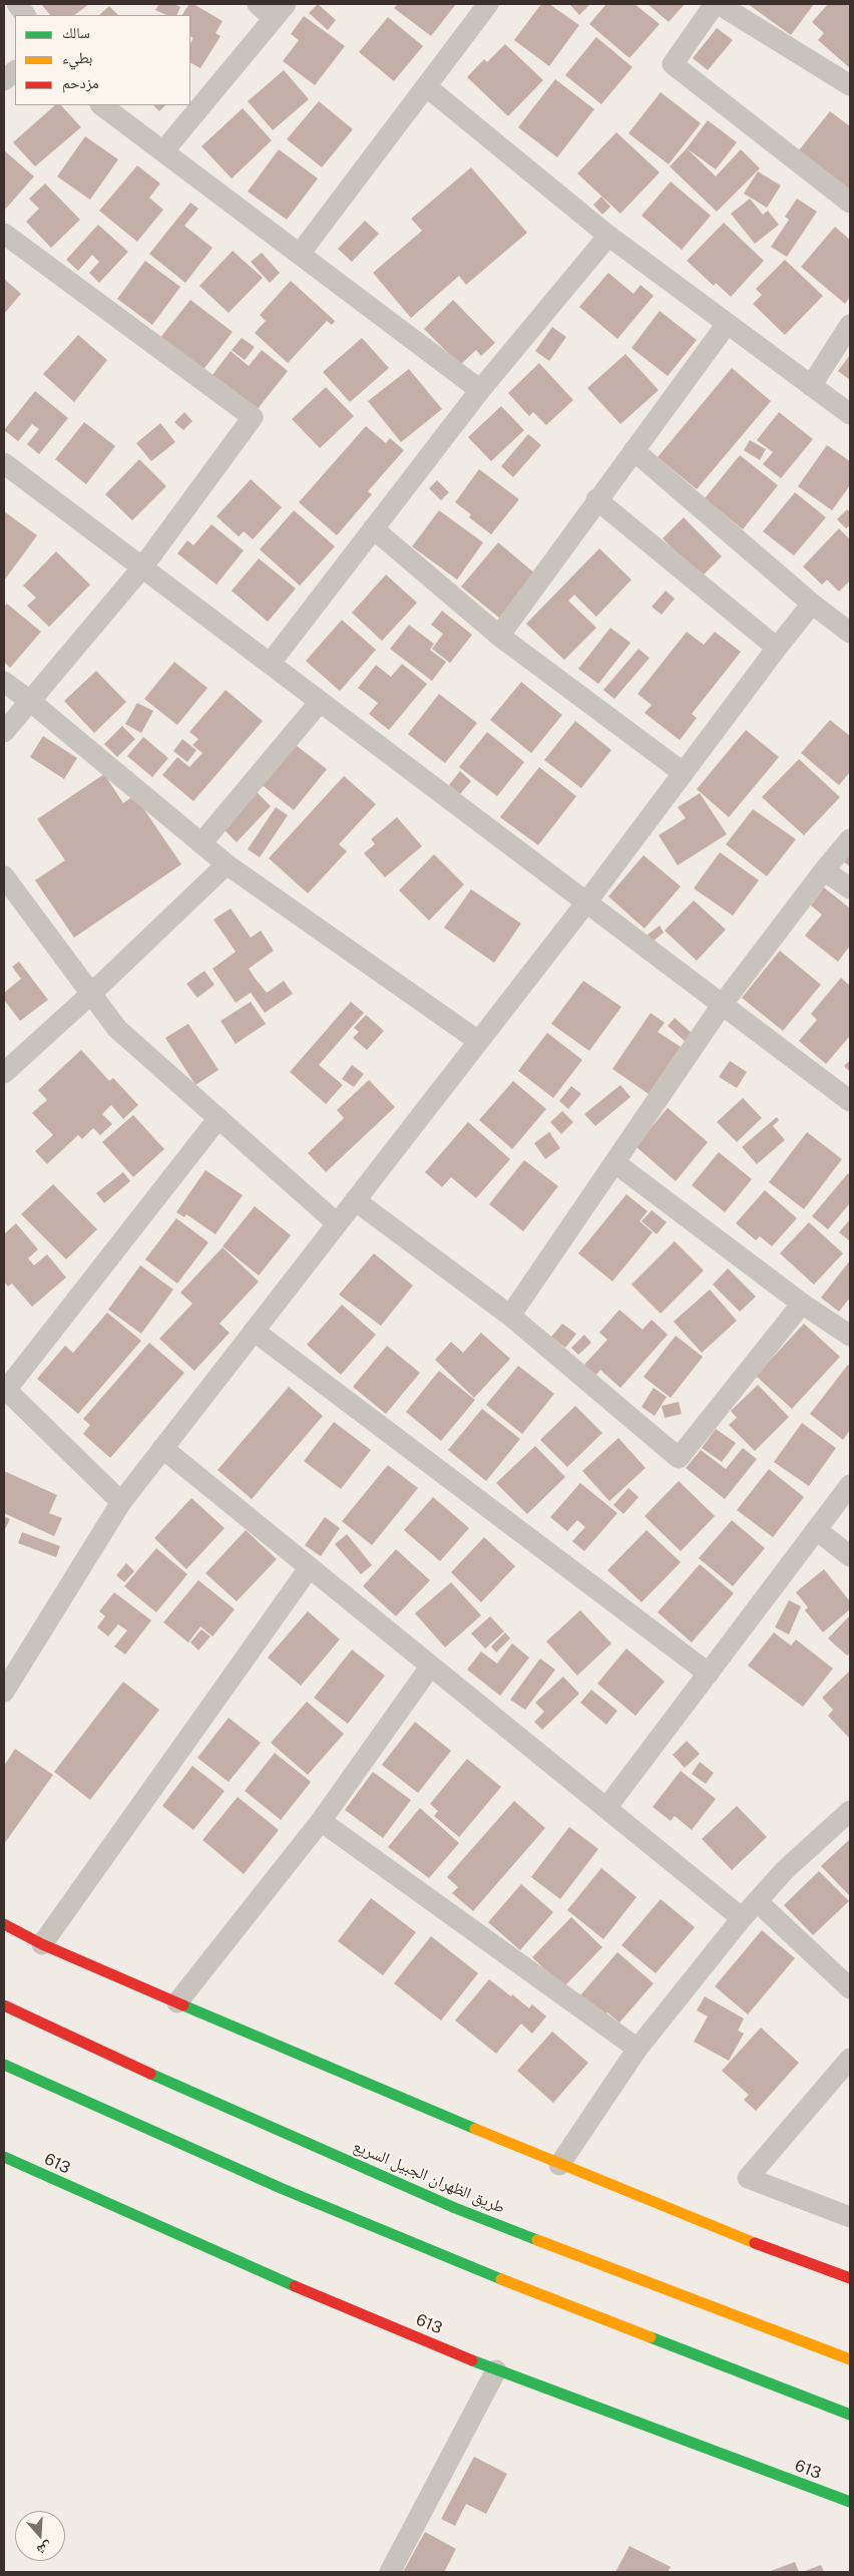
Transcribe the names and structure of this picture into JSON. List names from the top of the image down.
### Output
{
  "streets": {
    "main road": ["613", "طريق الظهران الجبيل السريع"]
  },
  "legend": ["سالك", "بطيء", "مزدحم"],
  "north": "bottom"
}
